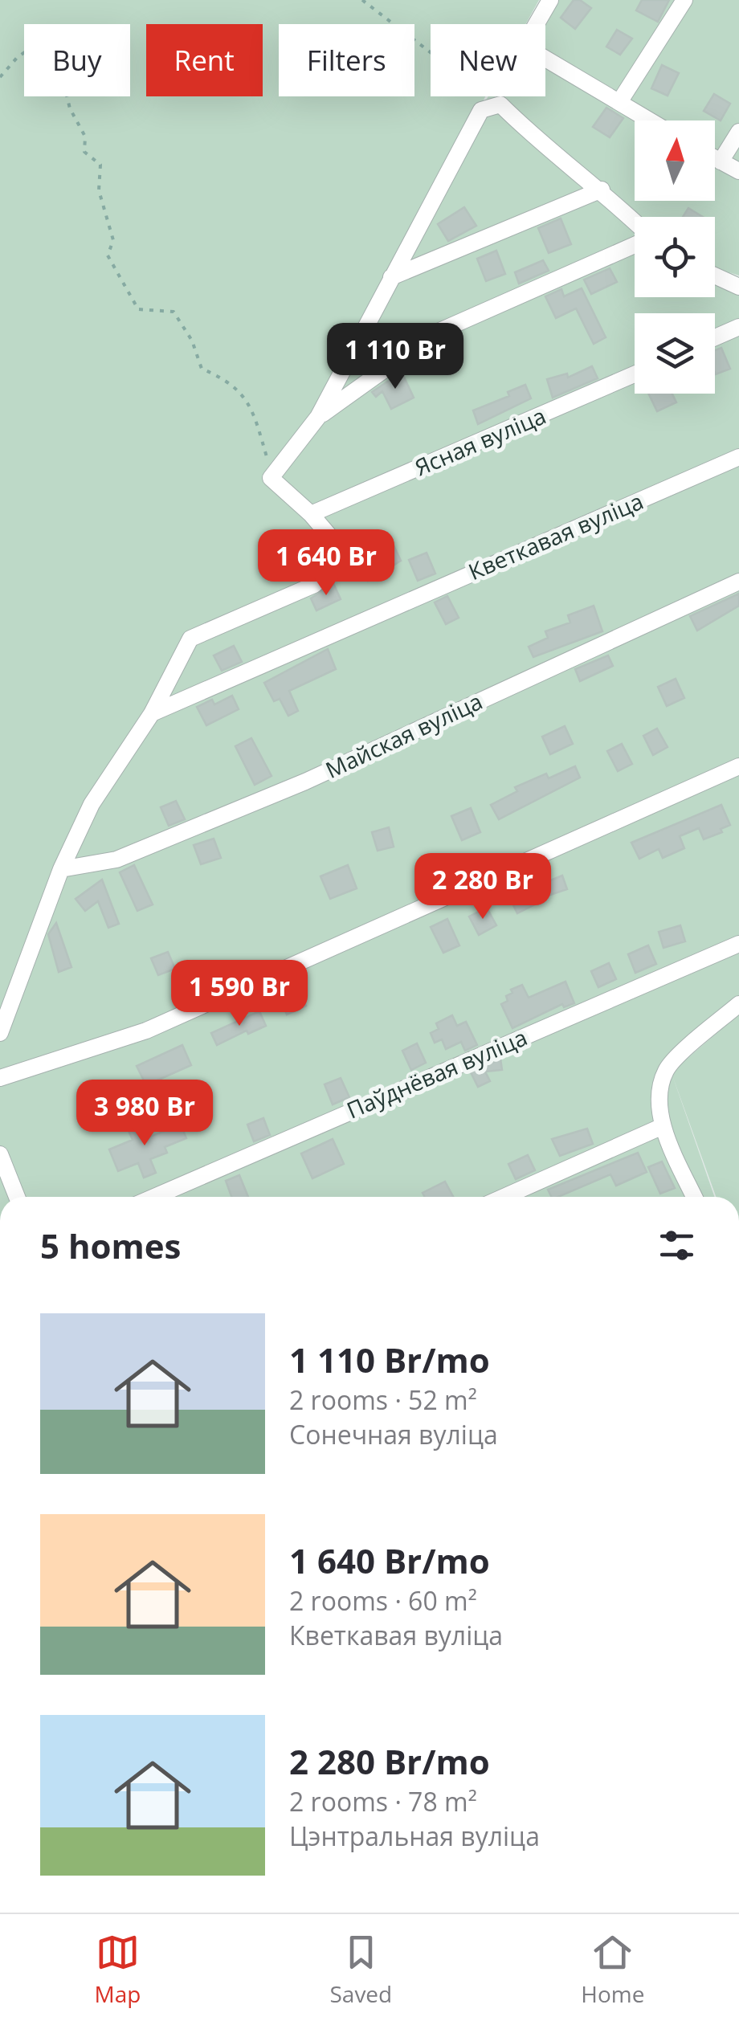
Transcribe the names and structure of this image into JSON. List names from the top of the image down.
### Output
{
  "streets": {
    "street": [
      "Ясная вуліца",
      "Кветкавая вуліца",
      "Майская вуліца",
      "Паўднёвая вуліца"
    ]
  },
  "north": "top",
  "page": {
    "chip": [
      "Buy",
      "Rent",
      "Filters",
      "New"
    ],
    "price": [
      "1 110 Br",
      "1 640 Br",
      "2 280 Br",
      "1 590 Br",
      "3 980 Br"
    ],
    "heading": "5 homes",
    "list": [
      {
        "name": "1 110 Br/mo",
        "note": "2 rooms · 52 m² · Сонечная вуліца"
      },
      {
        "name": "1 640 Br/mo",
        "note": "2 rooms · 60 m² · Кветкавая вуліца"
      },
      {
        "name": "2 280 Br/mo",
        "note": "2 rooms · 78 m² · Цэнтральная вуліца"
      }
    ],
    "tabs": ["Map", "Saved", "Home"]
  }
}
